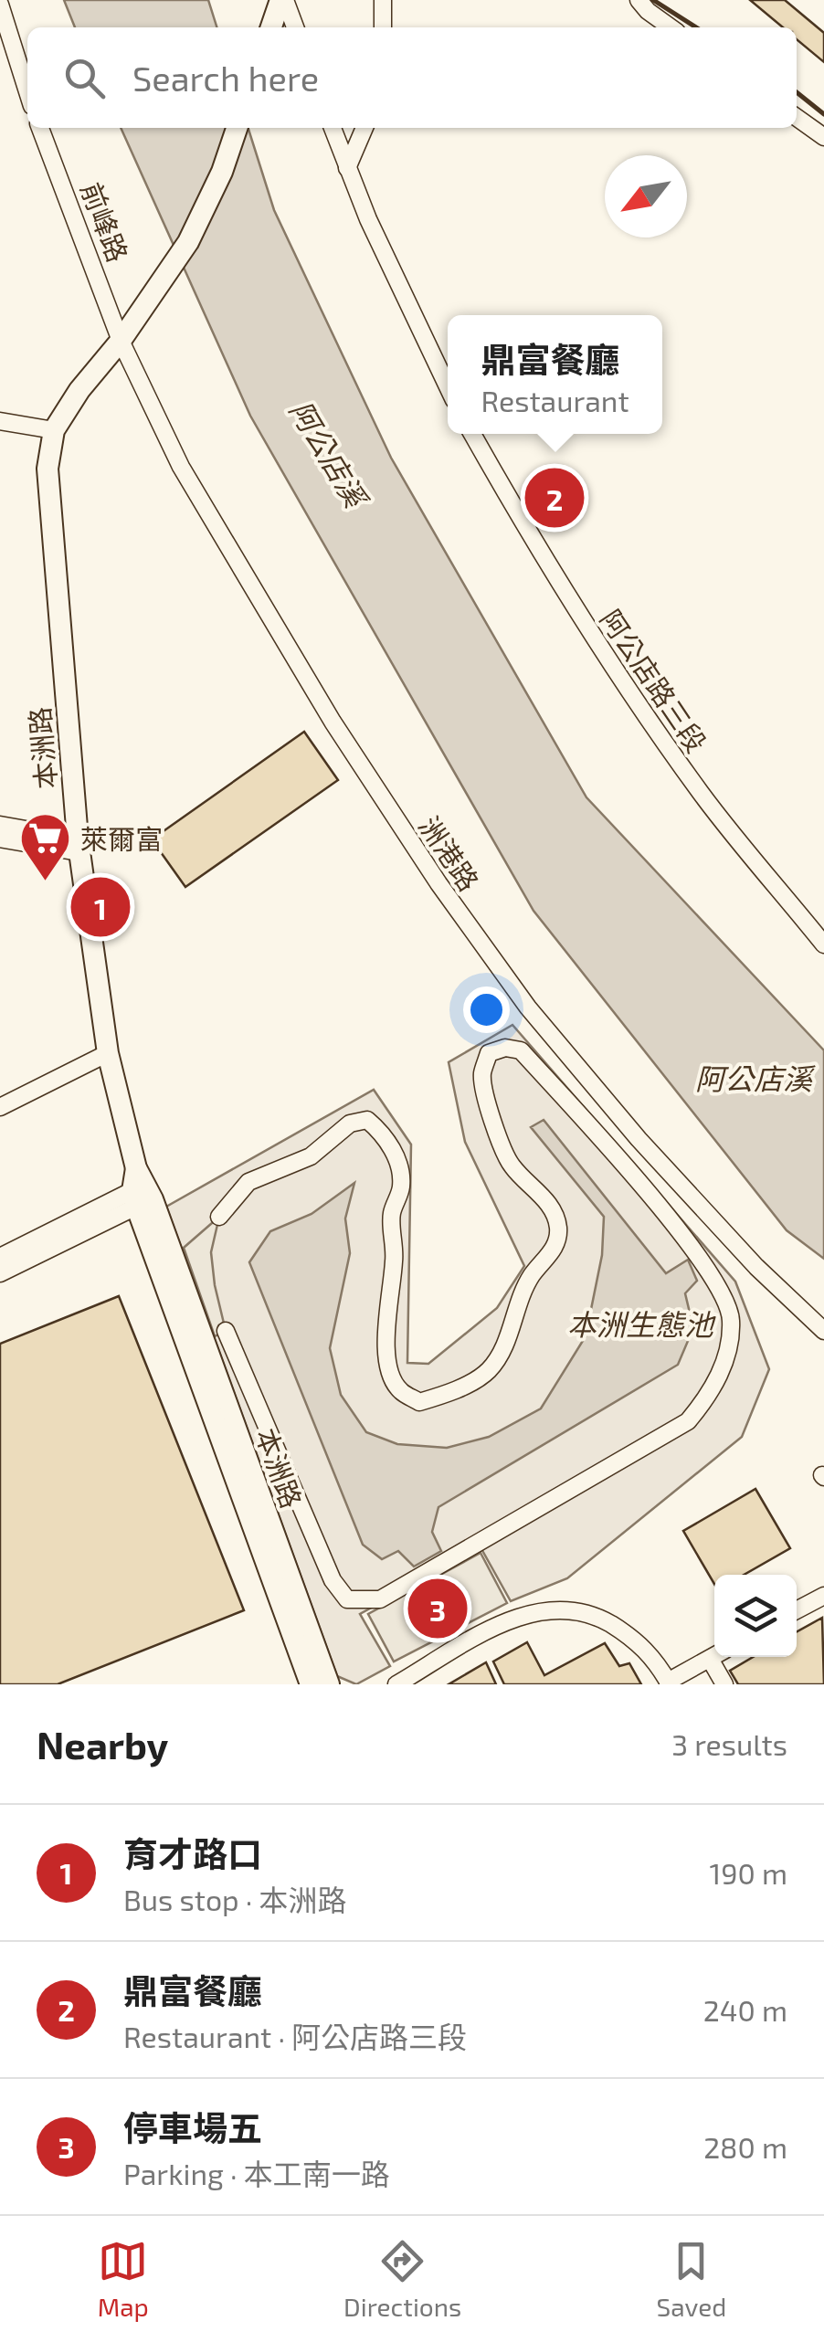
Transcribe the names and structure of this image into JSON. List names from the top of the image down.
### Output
{
  "streets": {
    "main road": ["本洲路"],
    "street": ["前峰路", "阿公店路三段", "洲港路"]
  },
  "crossings": [
    ["前峰路", "本洲路"],
    ["前峰路", "洲港路"],
    ["本洲路", "洲港路"]
  ],
  "water": ["阿公店溪", "本洲生態池"],
  "places": {
    "supermarket": ["萊爾富"]
  },
  "north": "bottom left",
  "page": {
    "search": "Search here",
    "popup": ["鼎富餐廳", "Restaurant"],
    "pins": ["2", "1", "3"],
    "heading": ["Nearby", "3 results"],
    "list": [
      {
        "mark": "1",
        "name": "育才路口",
        "note": "Bus stop · 本洲路",
        "value": "190 m"
      },
      {
        "mark": "2",
        "name": "鼎富餐廳",
        "note": "Restaurant · 阿公店路三段",
        "value": "240 m"
      },
      {
        "mark": "3",
        "name": "停車場五",
        "note": "Parking · 本工南一路",
        "value": "280 m"
      }
    ],
    "nav": ["Map", "Directions", "Saved"]
  }
}
